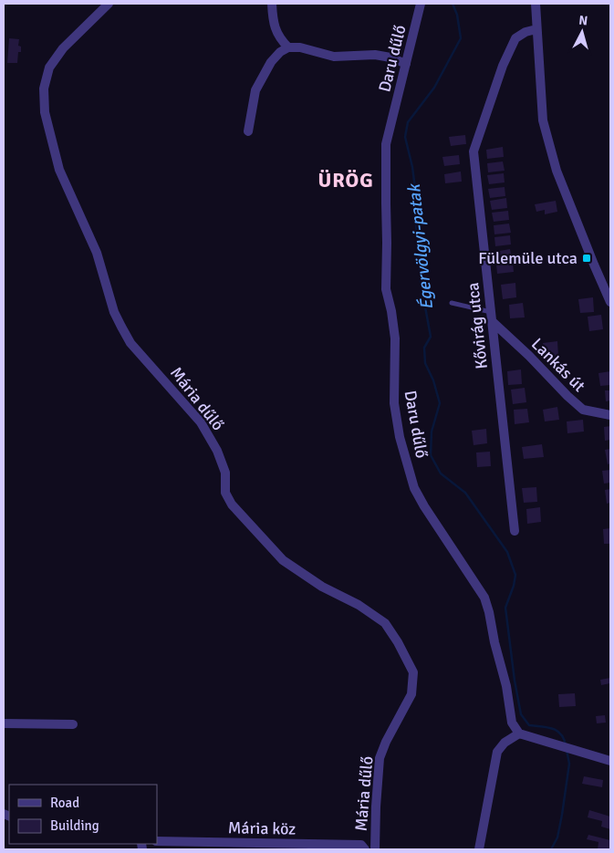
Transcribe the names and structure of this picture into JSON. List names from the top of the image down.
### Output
{
  "streets": {
    "street": [
      "Daru dűlő",
      "Kővirág utca",
      "Lankás út",
      "Mária dűlő",
      "Mária köz"
    ]
  },
  "crossings": [
    ["Kővirág utca", "Lankás út"]
  ],
  "districts": ["ÜRÖG"],
  "water": ["Égervölgyi-patak"],
  "places": {
    "transit": ["Fülemüle utca"]
  },
  "legend": ["Road", "Building"],
  "north": "top"
}
